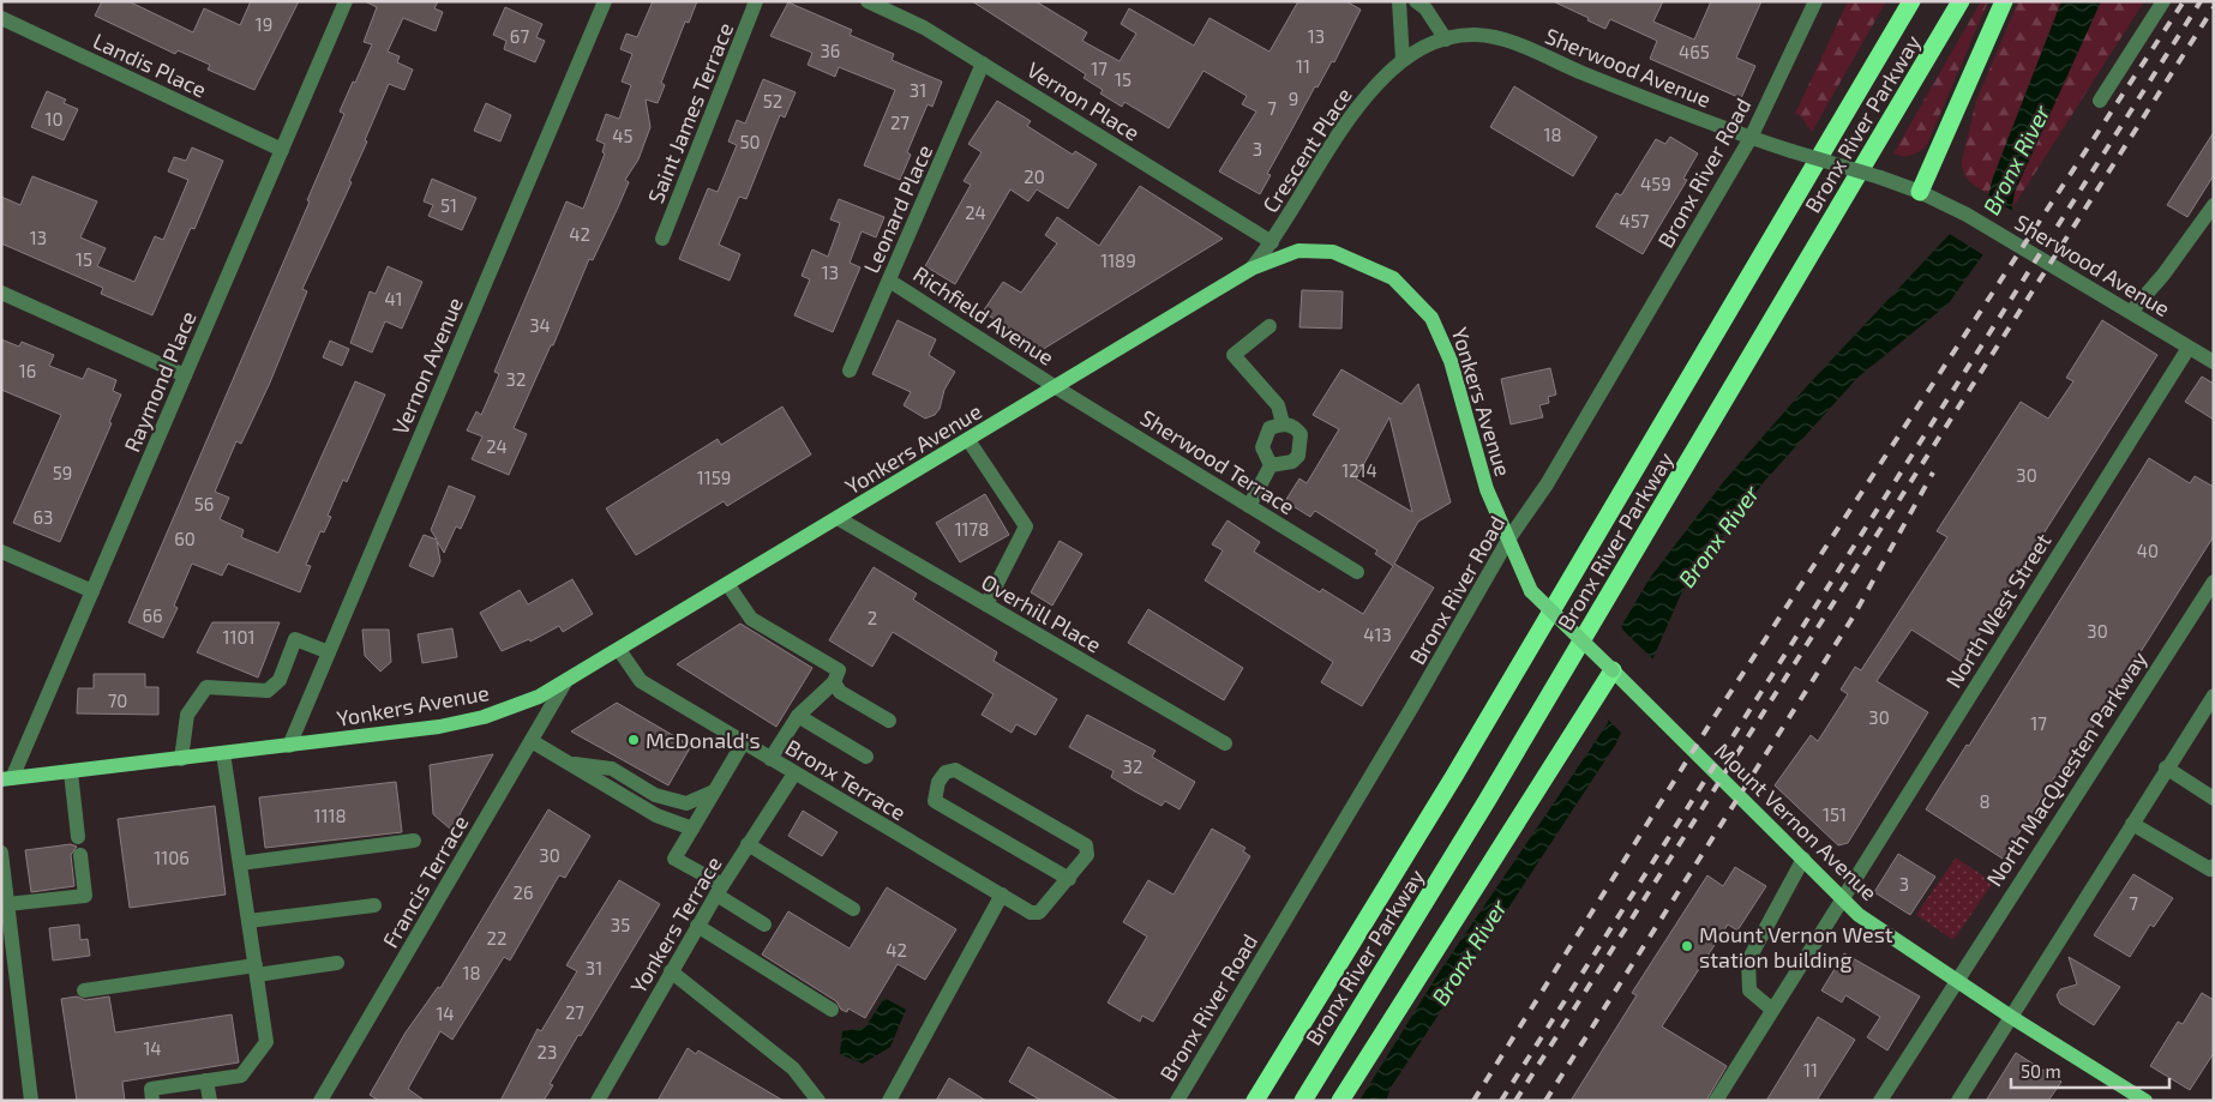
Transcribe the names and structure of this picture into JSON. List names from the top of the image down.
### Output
{
  "streets": {
    "highway": ["Bronx River Parkway"],
    "main road": ["Yonkers Avenue", "Mount Vernon Avenue"],
    "street": [
      "Landis Place",
      "Sherwood Avenue",
      "Vernon Place",
      "Saint James Terrace",
      "Crescent Place",
      "Bronx River Road",
      "Leonard Place",
      "Richfield Avenue",
      "Vernon Avenue",
      "Raymond Place",
      "Sherwood Terrace",
      "North West Street",
      "Overhill Place",
      "North MacQuesten Parkway",
      "Bronx Terrace",
      "Francis Terrace",
      "Yonkers Terrace"
    ]
  },
  "crossings": [
    ["Landis Place", "Raymond Place"],
    ["Sherwood Avenue", "Crescent Place"],
    ["Sherwood Avenue", "Bronx River Road"],
    ["Sherwood Avenue", "North West Street"],
    ["Vernon Place", "Crescent Place"],
    ["Vernon Place", "Leonard Place"],
    ["Crescent Place", "Yonkers Avenue"],
    ["Bronx River Road", "Yonkers Avenue"],
    ["Leonard Place", "Richfield Avenue"],
    ["Richfield Avenue", "Yonkers Avenue"],
    ["Richfield Avenue", "Sherwood Terrace"],
    ["Vernon Avenue", "Yonkers Avenue"],
    ["Raymond Place", "Yonkers Avenue"],
    ["Yonkers Avenue", "Sherwood Terrace"],
    ["Yonkers Avenue", "Overhill Place"],
    ["Yonkers Avenue", "Bronx Terrace"],
    ["Yonkers Avenue", "Mount Vernon Avenue"],
    ["Yonkers Avenue", "Francis Terrace"],
    ["North West Street", "Mount Vernon Avenue"],
    ["North MacQuesten Parkway", "Mount Vernon Avenue"],
    ["Bronx Terrace", "Yonkers Terrace"]
  ],
  "water": ["Bronx River"],
  "places": ["McDonald's", "Mount Vernon West station building"],
  "house_numbers": [
    "19",
    "67",
    "13",
    "36",
    "465",
    "11",
    "17",
    "15",
    "31",
    "9",
    "52",
    "7",
    "10",
    "27",
    "18",
    "45",
    "50",
    "3",
    "20",
    "459",
    "51",
    "24",
    "457",
    "42",
    "13",
    "15",
    "1189",
    "13",
    "41",
    "34",
    "16",
    "32",
    "24",
    "1214",
    "59",
    "30",
    "1159",
    "56",
    "63",
    "1178",
    "60",
    "40",
    "66",
    "2",
    "30",
    "413",
    "1101",
    "70",
    "30",
    "17",
    "32",
    "8",
    "151",
    "1118",
    "30",
    "1106",
    "3",
    "26",
    "7",
    "35",
    "22",
    "42",
    "31",
    "18",
    "27",
    "14",
    "14",
    "23",
    "11"
  ],
  "scale_bar": "50 m"
}
